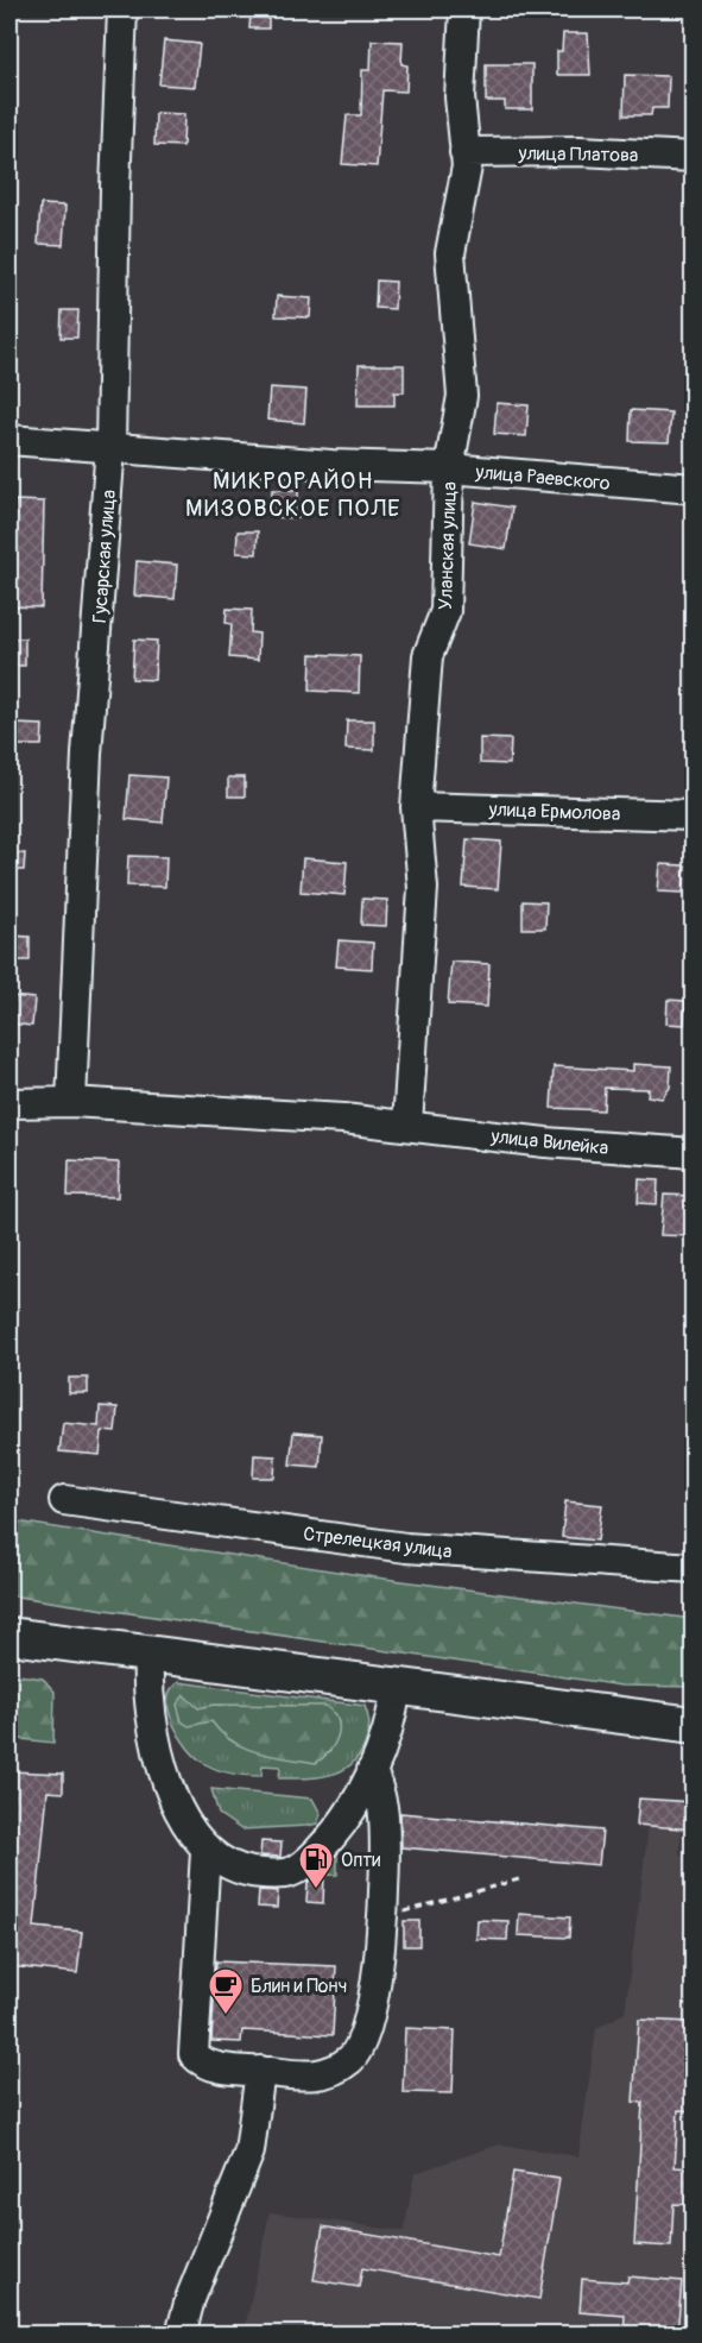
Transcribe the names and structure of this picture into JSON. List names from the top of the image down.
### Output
{
  "streets": {
    "street": [
      "улица Платова",
      "улица Раевского",
      "Уланская улица",
      "Гусарская улица",
      "улица Ермолова",
      "улица Вилейка",
      "Стрелецкая улица"
    ]
  },
  "crossings": [
    ["улица Платова", "Уланская улица"],
    ["улица Раевского", "Уланская улица"],
    ["улица Раевского", "Гусарская улица"],
    ["Уланская улица", "улица Ермолова"],
    ["Уланская улица", "улица Вилейка"],
    ["Гусарская улица", "улица Вилейка"]
  ],
  "districts": ["МИКРОРАЙОН МИЗОВСКОЕ ПОЛЕ"],
  "places": {
    "fuel station": ["Опти"],
    "cafe": ["Блин и Понч"]
  }
}
